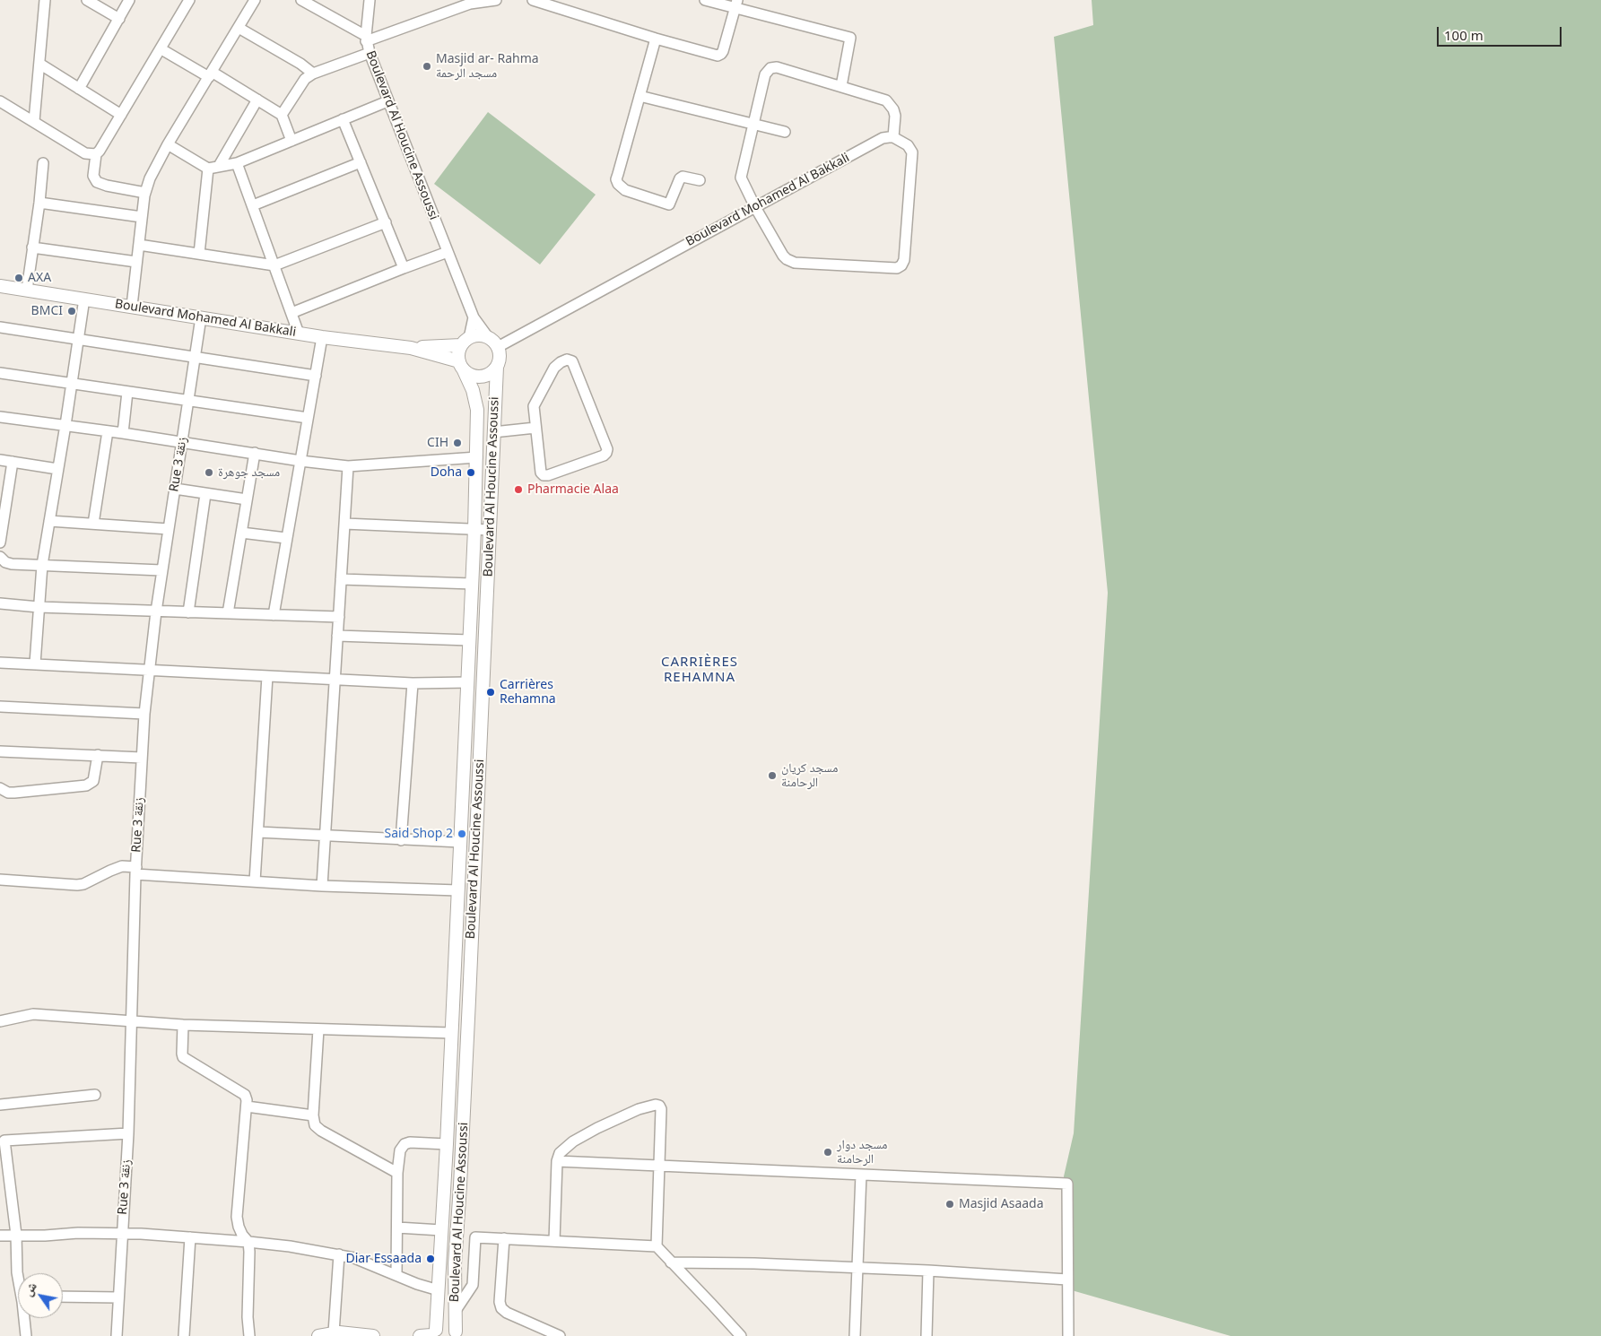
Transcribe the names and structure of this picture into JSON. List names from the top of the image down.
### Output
{
  "streets": {
    "street": ["Boulevard Al Houcine Assoussi", "Boulevard Mohamed Al Bakkali", "Rue 3 زنقة"]
  },
  "crossings": [
    ["Boulevard Al Houcine Assoussi", "Boulevard Mohamed Al Bakkali"],
    ["Boulevard Mohamed Al Bakkali", "Rue 3 زنقة"]
  ],
  "districts": ["CARRIÈRES REHAMNA"],
  "places": [
    "Masjid ar- Rahma مسجد الرحمة",
    "AXA",
    "BMCI",
    "CIH",
    "مسجد جوهرة",
    "Doha",
    "Pharmacie Alaa",
    "Carrières Rehamna",
    "مسجد كريان الرحامنة",
    "Said Shop 2",
    "مسجد دوار الرحامنة",
    "Masjid Asaada",
    "Diar Essaada"
  ],
  "scale_bar": "100 m",
  "north": "top left"
}
